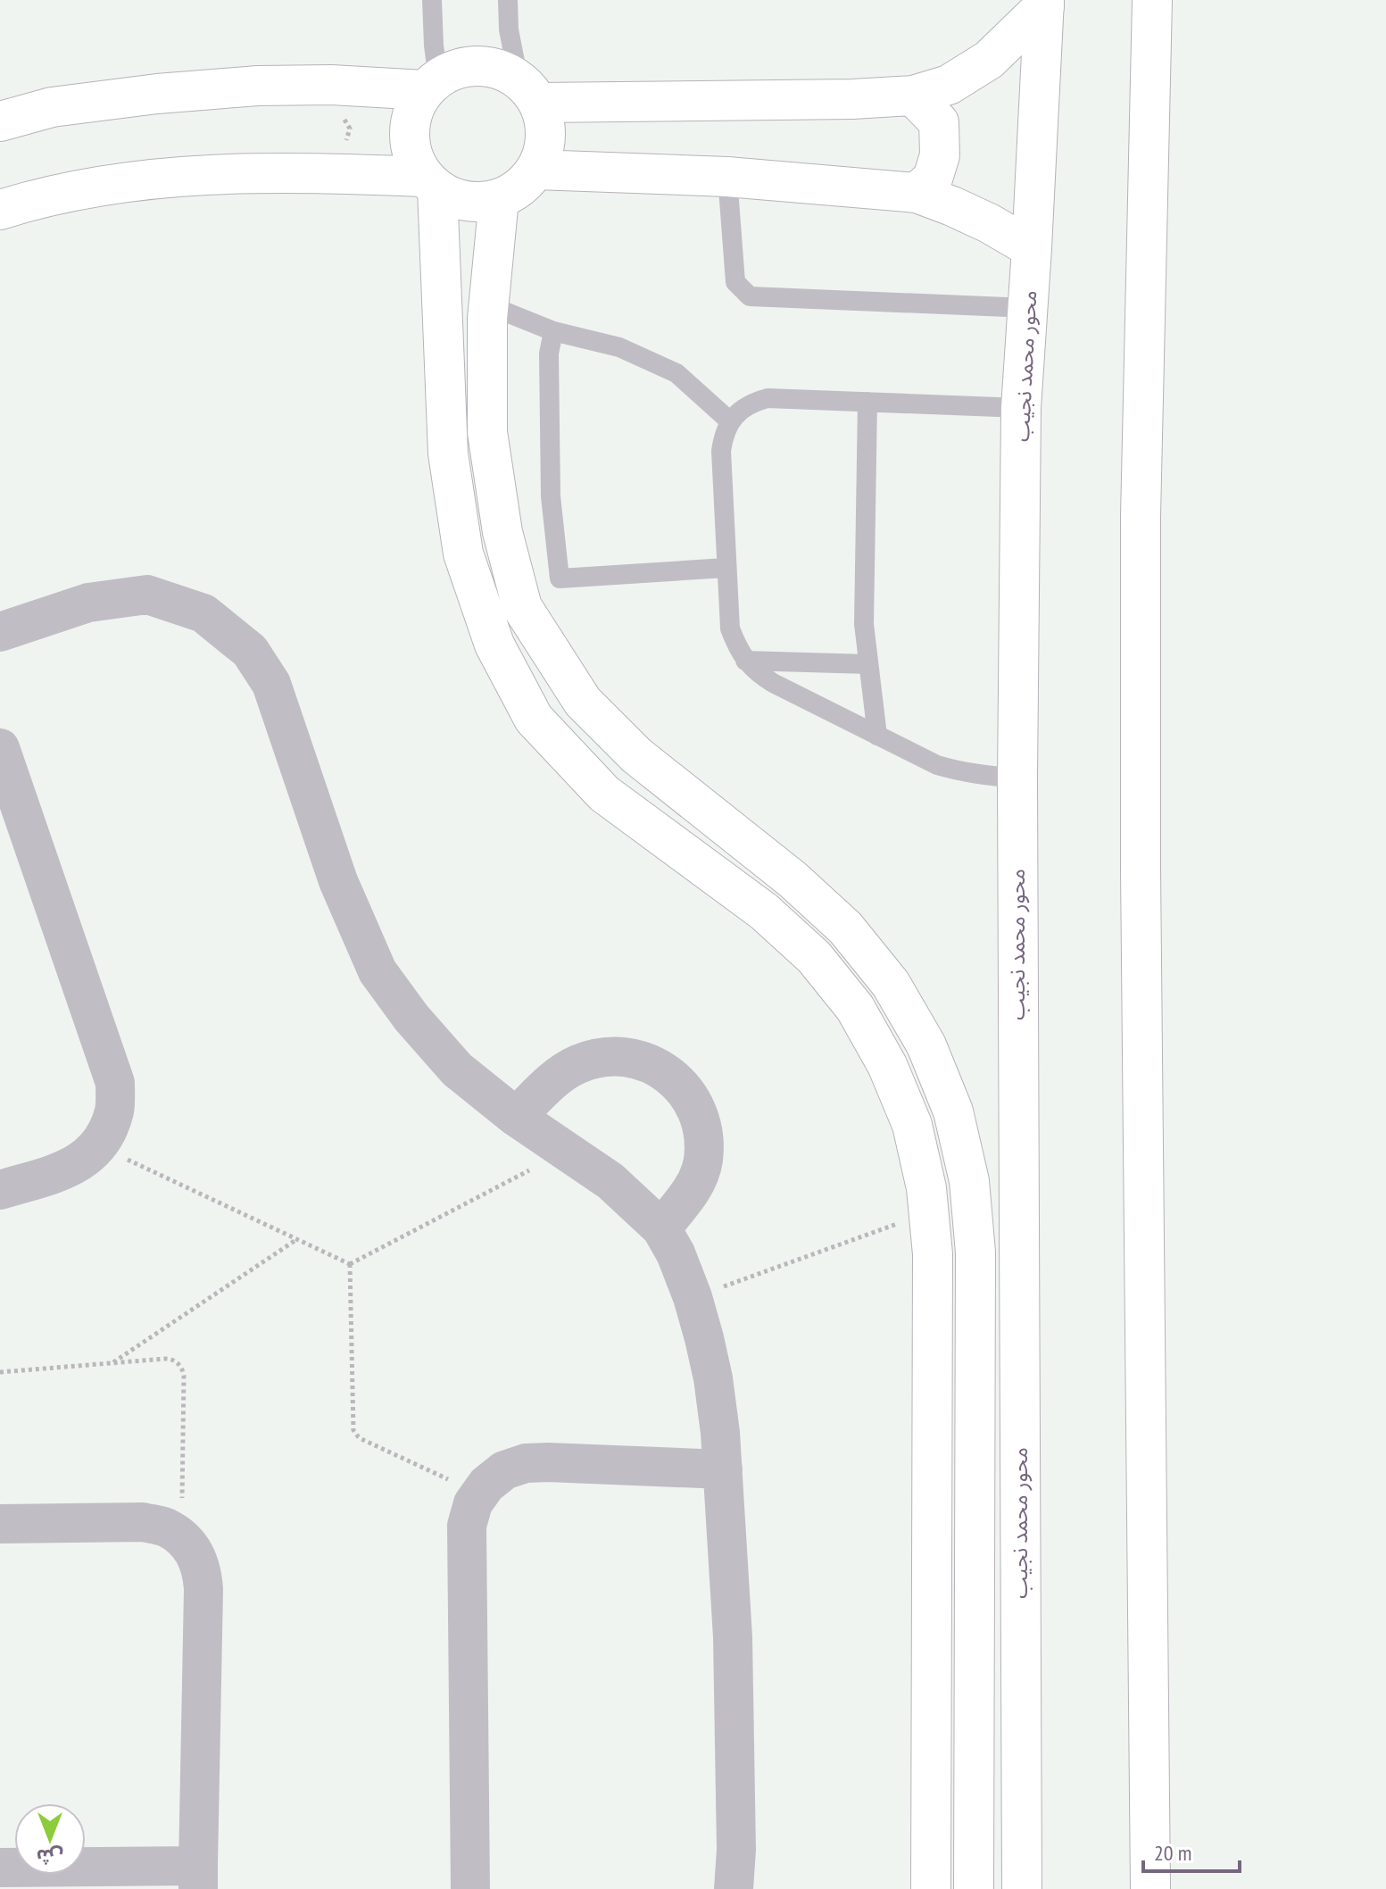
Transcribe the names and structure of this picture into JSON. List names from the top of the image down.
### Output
{
  "streets": {
    "street": ["محور محمد نجيب"]
  },
  "scale_bar": "20 m",
  "north": "bottom"
}
